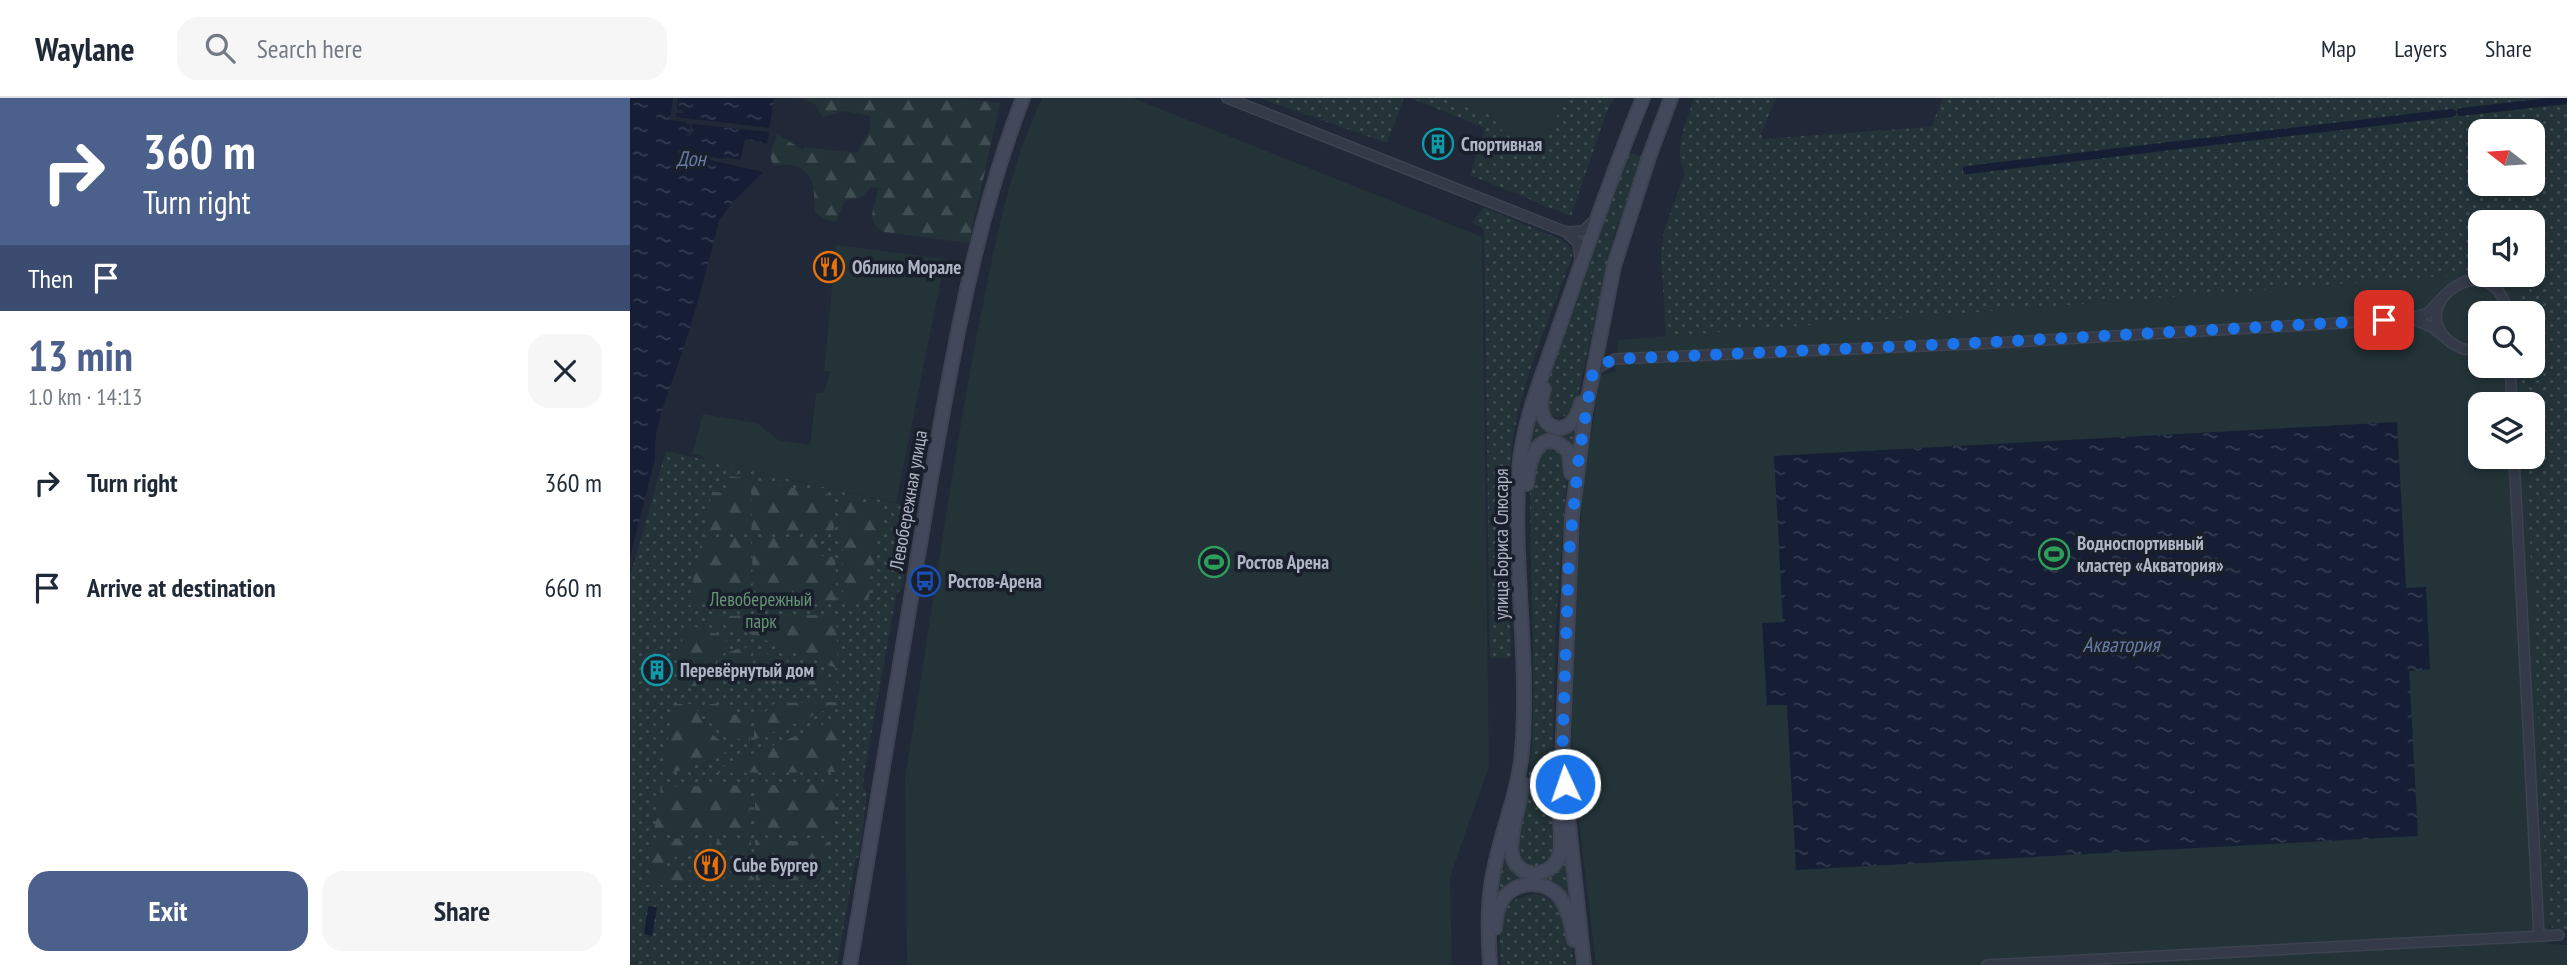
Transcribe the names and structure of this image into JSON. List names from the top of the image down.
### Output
{
  "streets": {
    "main road": ["Левобережная улица", "улица Бориса Слюсаря"]
  },
  "water": ["Дон", "Акватория"],
  "parks": ["Левобережный парк"],
  "places": {
    "building": ["Спортивная", "Перевёрнутый дом"],
    "restaurant": ["Облико Морале", "Cube Бургер"],
    "sports": ["Водноспортивный кластер «Акватория»", "Ростов Арена"],
    "bus stop": ["Ростов-Арена"]
  },
  "north": "left",
  "page": {
    "header": "Waylane",
    "search": "Search here",
    "nav": ["Map", "Layers", "Share"],
    "turn": ["360 m", "Turn right"],
    "then": "Then",
    "heading": ["13 min", "1.0 km · 14:13"],
    "list": [
      {
        "name": "Turn right",
        "value": "360 m"
      },
      {
        "name": "Arrive at destination",
        "value": "660 m"
      }
    ],
    "buttons": ["Exit", "Share"]
  }
}
